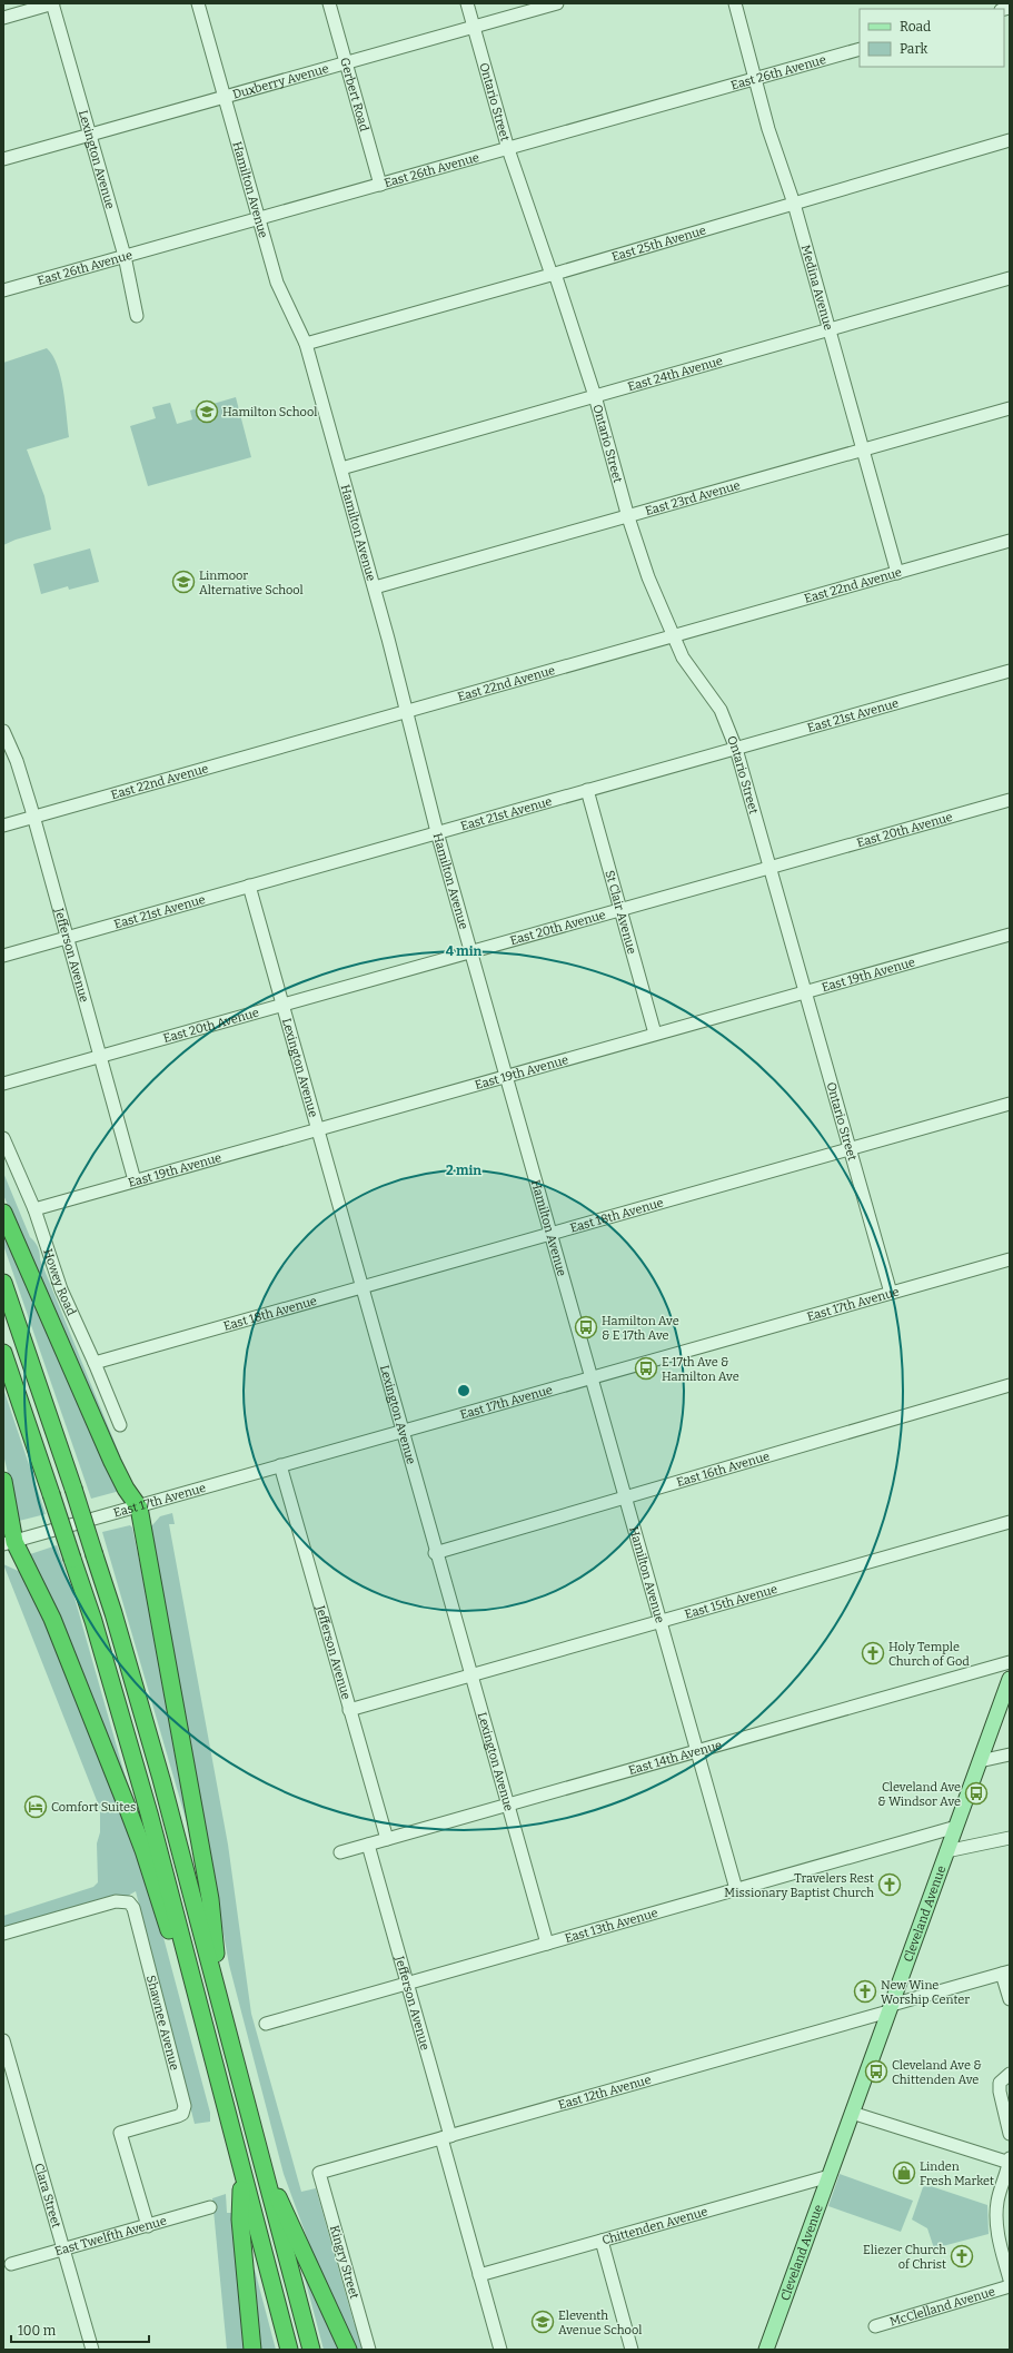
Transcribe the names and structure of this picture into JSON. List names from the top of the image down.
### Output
{
  "streets": {
    "main road": ["Cleveland Avenue"],
    "street": [
      "East 26th Avenue",
      "Duxberry Avenue",
      "Gerbert Road",
      "Ontario Street",
      "Lexington Avenue",
      "Hamilton Avenue",
      "East 25th Avenue",
      "Medina Avenue",
      "East 24th Avenue",
      "East 23rd Avenue",
      "East 22nd Avenue",
      "East 21st Avenue",
      "East 20th Avenue",
      "St Clair Avenue",
      "Jefferson Avenue",
      "East 19th Avenue",
      "East 18th Avenue",
      "Howey Road",
      "East 17th Avenue",
      "East 16th Avenue",
      "East 15th Avenue",
      "East 14th Avenue",
      "East 13th Avenue",
      "Shawnee Avenue",
      "East 12th Avenue",
      "Clara Street",
      "Chittenden Avenue",
      "East Twelfth Avenue",
      "Kingry Street",
      "McClelland Avenue"
    ]
  },
  "crossings": [
    ["East 26th Avenue", "Gerbert Road"],
    ["East 26th Avenue", "Ontario Street"],
    ["East 26th Avenue", "Lexington Avenue"],
    ["East 26th Avenue", "Hamilton Avenue"],
    ["East 26th Avenue", "Medina Avenue"],
    ["Duxberry Avenue", "Gerbert Road"],
    ["Duxberry Avenue", "Ontario Street"],
    ["Duxberry Avenue", "Lexington Avenue"],
    ["Duxberry Avenue", "Hamilton Avenue"],
    ["Ontario Street", "East 25th Avenue"],
    ["Ontario Street", "East 24th Avenue"],
    ["Ontario Street", "East 23rd Avenue"],
    ["Ontario Street", "East 22nd Avenue"],
    ["Ontario Street", "East 21st Avenue"],
    ["Ontario Street", "East 20th Avenue"],
    ["Ontario Street", "East 19th Avenue"],
    ["Ontario Street", "East 18th Avenue"],
    ["Ontario Street", "East 17th Avenue"],
    ["Lexington Avenue", "East 21st Avenue"],
    ["Lexington Avenue", "East 20th Avenue"],
    ["Lexington Avenue", "East 19th Avenue"],
    ["Lexington Avenue", "East 18th Avenue"],
    ["Lexington Avenue", "East 17th Avenue"],
    ["Lexington Avenue", "East 16th Avenue"],
    ["Lexington Avenue", "East 15th Avenue"],
    ["Lexington Avenue", "East 14th Avenue"],
    ["Lexington Avenue", "East 13th Avenue"],
    ["Hamilton Avenue", "East 25th Avenue"],
    ["Hamilton Avenue", "East 24th Avenue"],
    ["Hamilton Avenue", "East 23rd Avenue"],
    ["Hamilton Avenue", "East 22nd Avenue"],
    ["Hamilton Avenue", "East 21st Avenue"],
    ["Hamilton Avenue", "East 20th Avenue"],
    ["Hamilton Avenue", "East 19th Avenue"],
    ["Hamilton Avenue", "East 18th Avenue"],
    ["Hamilton Avenue", "East 17th Avenue"],
    ["Hamilton Avenue", "East 16th Avenue"],
    ["Hamilton Avenue", "East 15th Avenue"],
    ["Hamilton Avenue", "East 14th Avenue"],
    ["Hamilton Avenue", "East 13th Avenue"],
    ["East 25th Avenue", "Medina Avenue"],
    ["Medina Avenue", "East 24th Avenue"],
    ["Medina Avenue", "East 23rd Avenue"],
    ["Medina Avenue", "East 22nd Avenue"],
    ["East 22nd Avenue", "Jefferson Avenue"],
    ["East 21st Avenue", "St Clair Avenue"],
    ["East 21st Avenue", "Jefferson Avenue"],
    ["East 20th Avenue", "St Clair Avenue"],
    ["East 20th Avenue", "Jefferson Avenue"],
    ["St Clair Avenue", "East 19th Avenue"],
    ["Jefferson Avenue", "East 19th Avenue"],
    ["Jefferson Avenue", "East 17th Avenue"],
    ["Jefferson Avenue", "East 15th Avenue"],
    ["Jefferson Avenue", "East 14th Avenue"],
    ["Jefferson Avenue", "East 13th Avenue"],
    ["Jefferson Avenue", "East 12th Avenue"],
    ["Jefferson Avenue", "Chittenden Avenue"],
    ["East 19th Avenue", "Howey Road"],
    ["East 18th Avenue", "Howey Road"],
    ["Cleveland Avenue", "East 13th Avenue"],
    ["Cleveland Avenue", "East 12th Avenue"],
    ["Cleveland Avenue", "Chittenden Avenue"],
    ["Shawnee Avenue", "East Twelfth Avenue"],
    ["East 12th Avenue", "Kingry Street"],
    ["Clara Street", "East Twelfth Avenue"]
  ],
  "places": {
    "school or university": ["Hamilton School", "Linmoor Alternative School", "Eleventh Avenue School"],
    "bus stop": [
      "Hamilton Ave & E 17th Ave",
      "E 17th Ave & Hamilton Ave",
      "Cleveland Ave & Windsor Ave",
      "Cleveland Ave & Chittenden Ave"
    ],
    "church": [
      "Holy Temple Church of God",
      "Travelers Rest Missionary Baptist Church",
      "New Wine Worship Center",
      "Eliezer Church of Christ"
    ],
    "hotel": ["Comfort Suites"],
    "shop": ["Linden Fresh Market"]
  },
  "legend": ["Road", "Park"],
  "scale_bar": "100 m",
  "rings": ["4 min", "2 min"]
}
